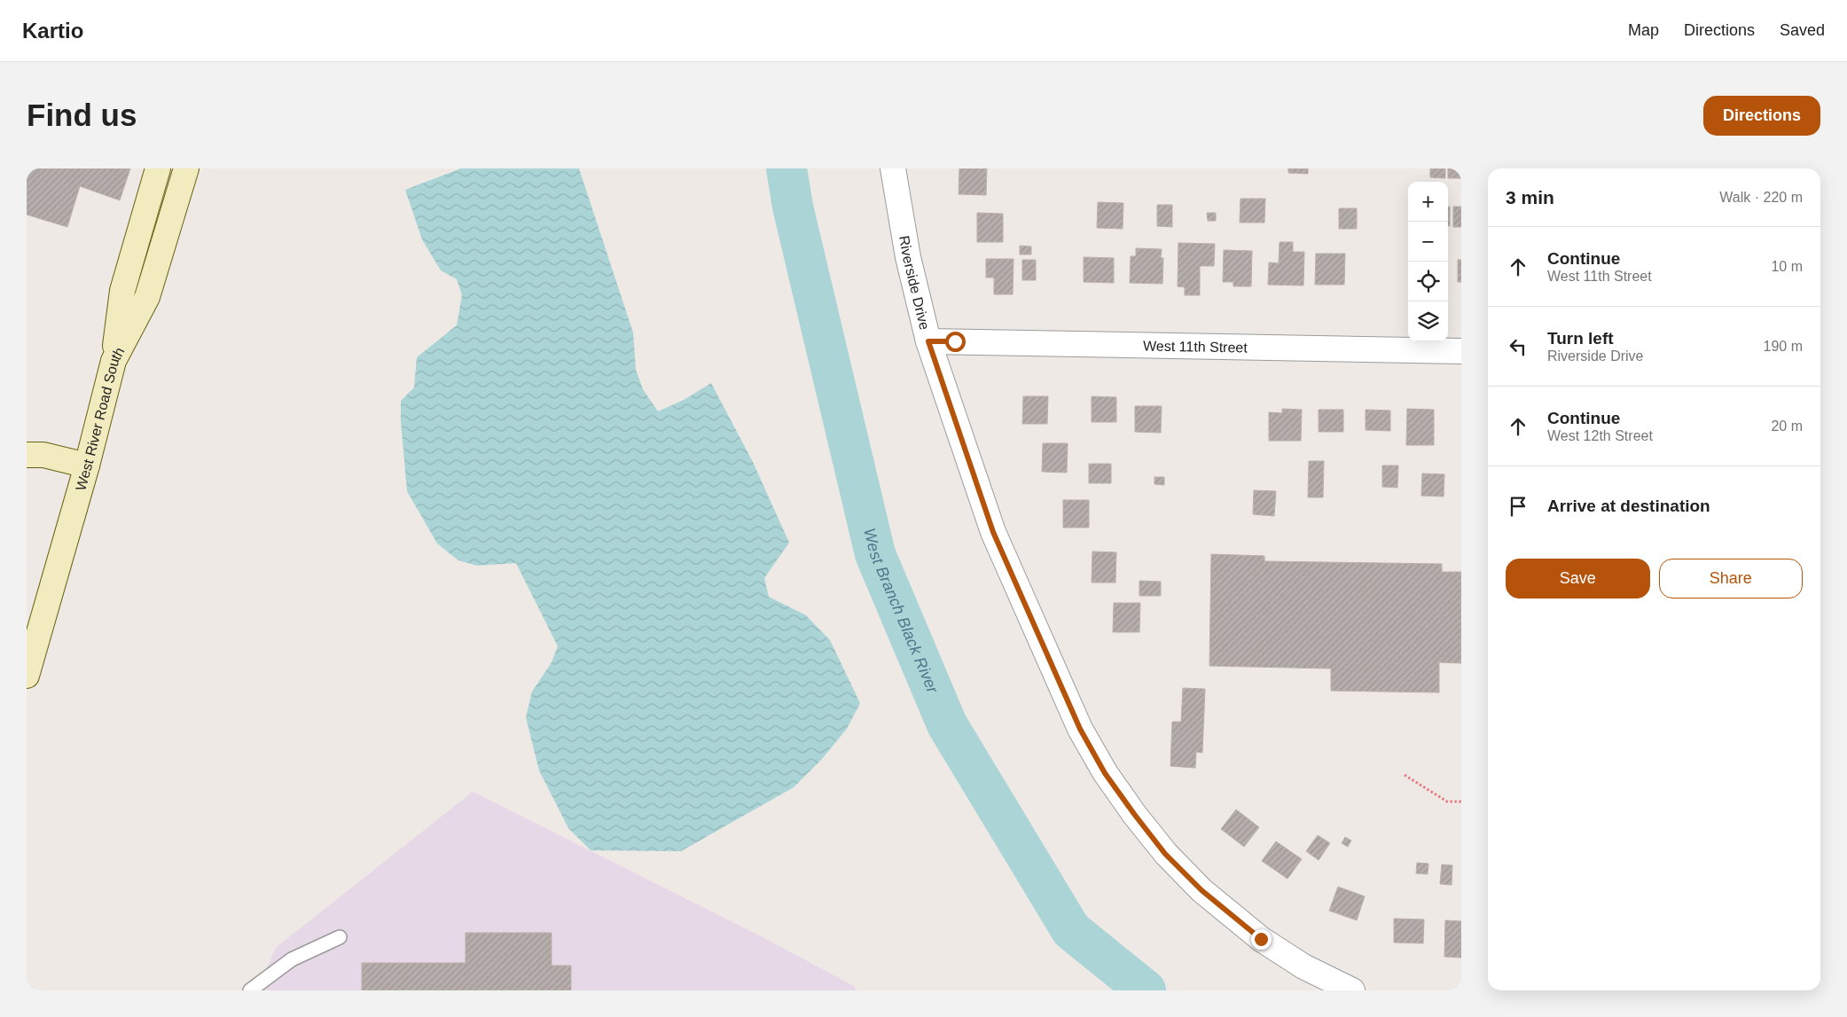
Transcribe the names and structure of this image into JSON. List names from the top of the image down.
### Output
{
  "streets": {
    "main road": ["West River Road South"],
    "street": ["Riverside Drive", "West 11th Street"]
  },
  "crossings": [
    ["Riverside Drive", "West 11th Street"]
  ],
  "water": ["West Branch Black River"],
  "page": {
    "header": "Kartio",
    "nav": ["Map", "Directions", "Saved"],
    "buttons": [
      "Directions",
      ["Save", "Share"]
    ],
    "title": "Find us",
    "heading": ["3 min", "Walk · 220 m"],
    "map_buttons": ["+", "−"],
    "list": [
      ["Continue", "West 11th Street", "10 m"],
      ["Turn left", "Riverside Drive", "190 m"],
      ["Continue", "West 12th Street", "20 m"],
      "Arrive at destination"
    ]
  }
}
